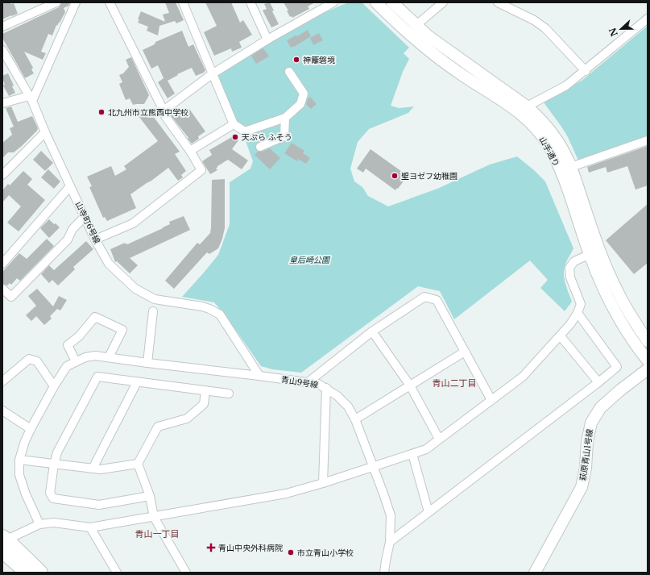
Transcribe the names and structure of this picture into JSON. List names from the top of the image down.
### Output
{
  "streets": {
    "street": [
      "山手通り",
      "山寺町6号線",
      "青山9号線",
      "萩原青山1号線"
    ]
  },
  "crossings": [
    ["山寺町6号線", "青山9号線"]
  ],
  "districts": ["青山二丁目", "青山一丁目"],
  "parks": ["皇后崎公園"],
  "places": {
    "other": [
      "神籬磐境",
      "北九州市立熊西中学校",
      "天ぷら ふそう",
      "聖ヨゼフ幼稚園",
      "市立青山小学校"
    ],
    "health": ["青山中央外科病院"]
  },
  "north": "left"
}
